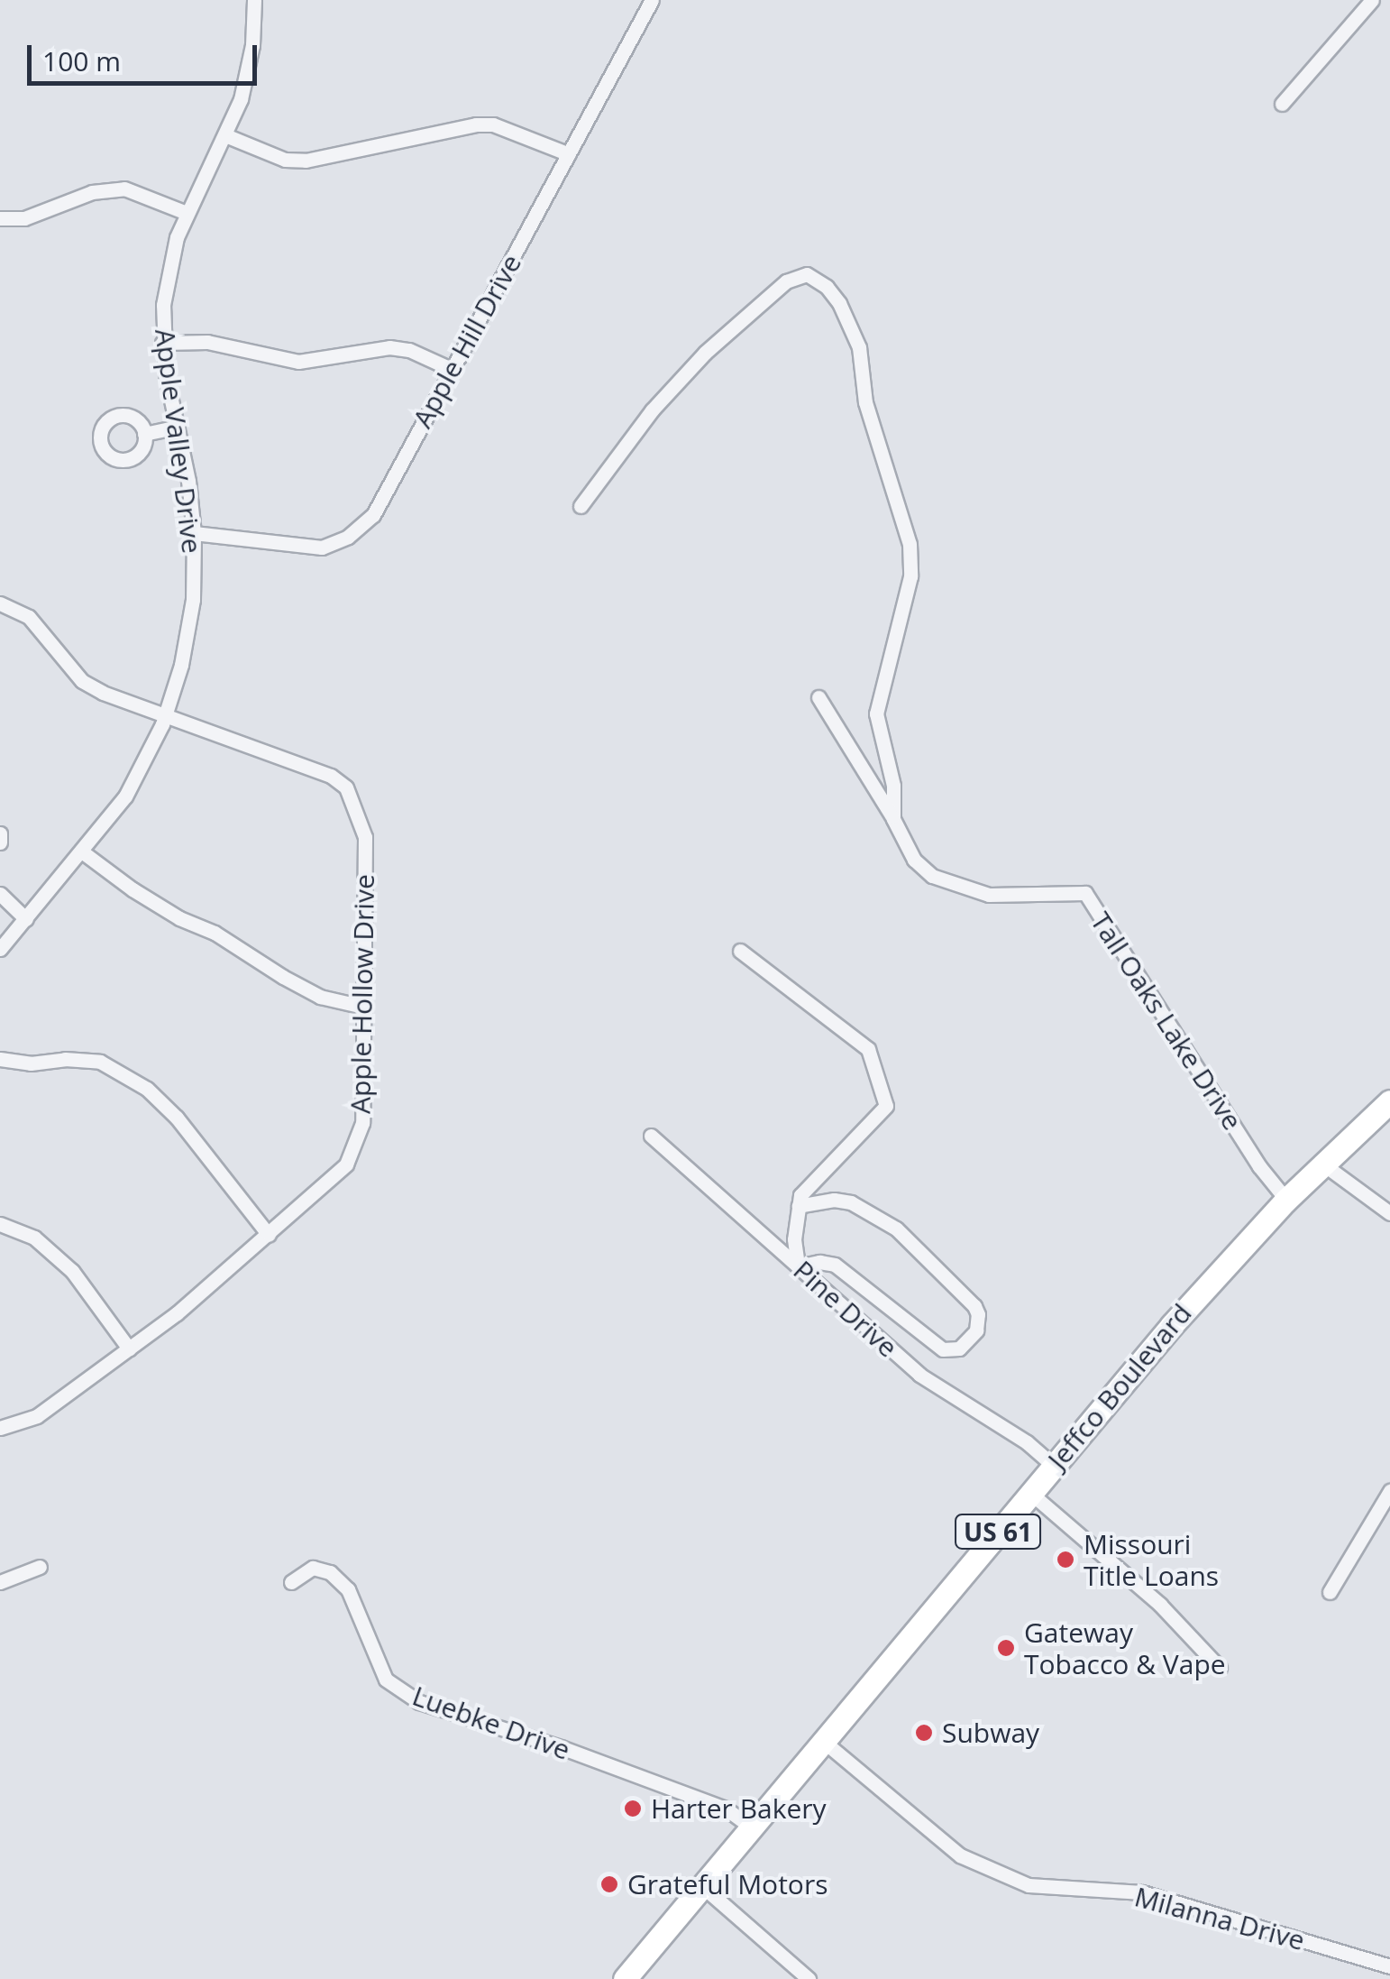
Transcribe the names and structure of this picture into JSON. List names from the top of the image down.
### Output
{
  "streets": {
    "main road": ["Jeffco Boulevard", "US 61"],
    "street": [
      "Apple Hill Drive",
      "Apple Valley Drive",
      "Apple Hollow Drive",
      "Tall Oaks Lake Drive",
      "Pine Drive",
      "Luebke Drive",
      "Milanna Drive"
    ]
  },
  "crossings": [
    ["Apple Hill Drive", "Apple Valley Drive"],
    ["Apple Valley Drive", "Apple Hollow Drive"],
    ["Tall Oaks Lake Drive", "Jeffco Boulevard"],
    ["Pine Drive", "Jeffco Boulevard"],
    ["Jeffco Boulevard", "Luebke Drive"],
    ["Jeffco Boulevard", "Milanna Drive"]
  ],
  "places": [
    "Missouri Title Loans",
    "Gateway Tobacco & Vape",
    "Subway",
    "Harter Bakery",
    "Grateful Motors"
  ],
  "scale_bar": "100 m"
}
